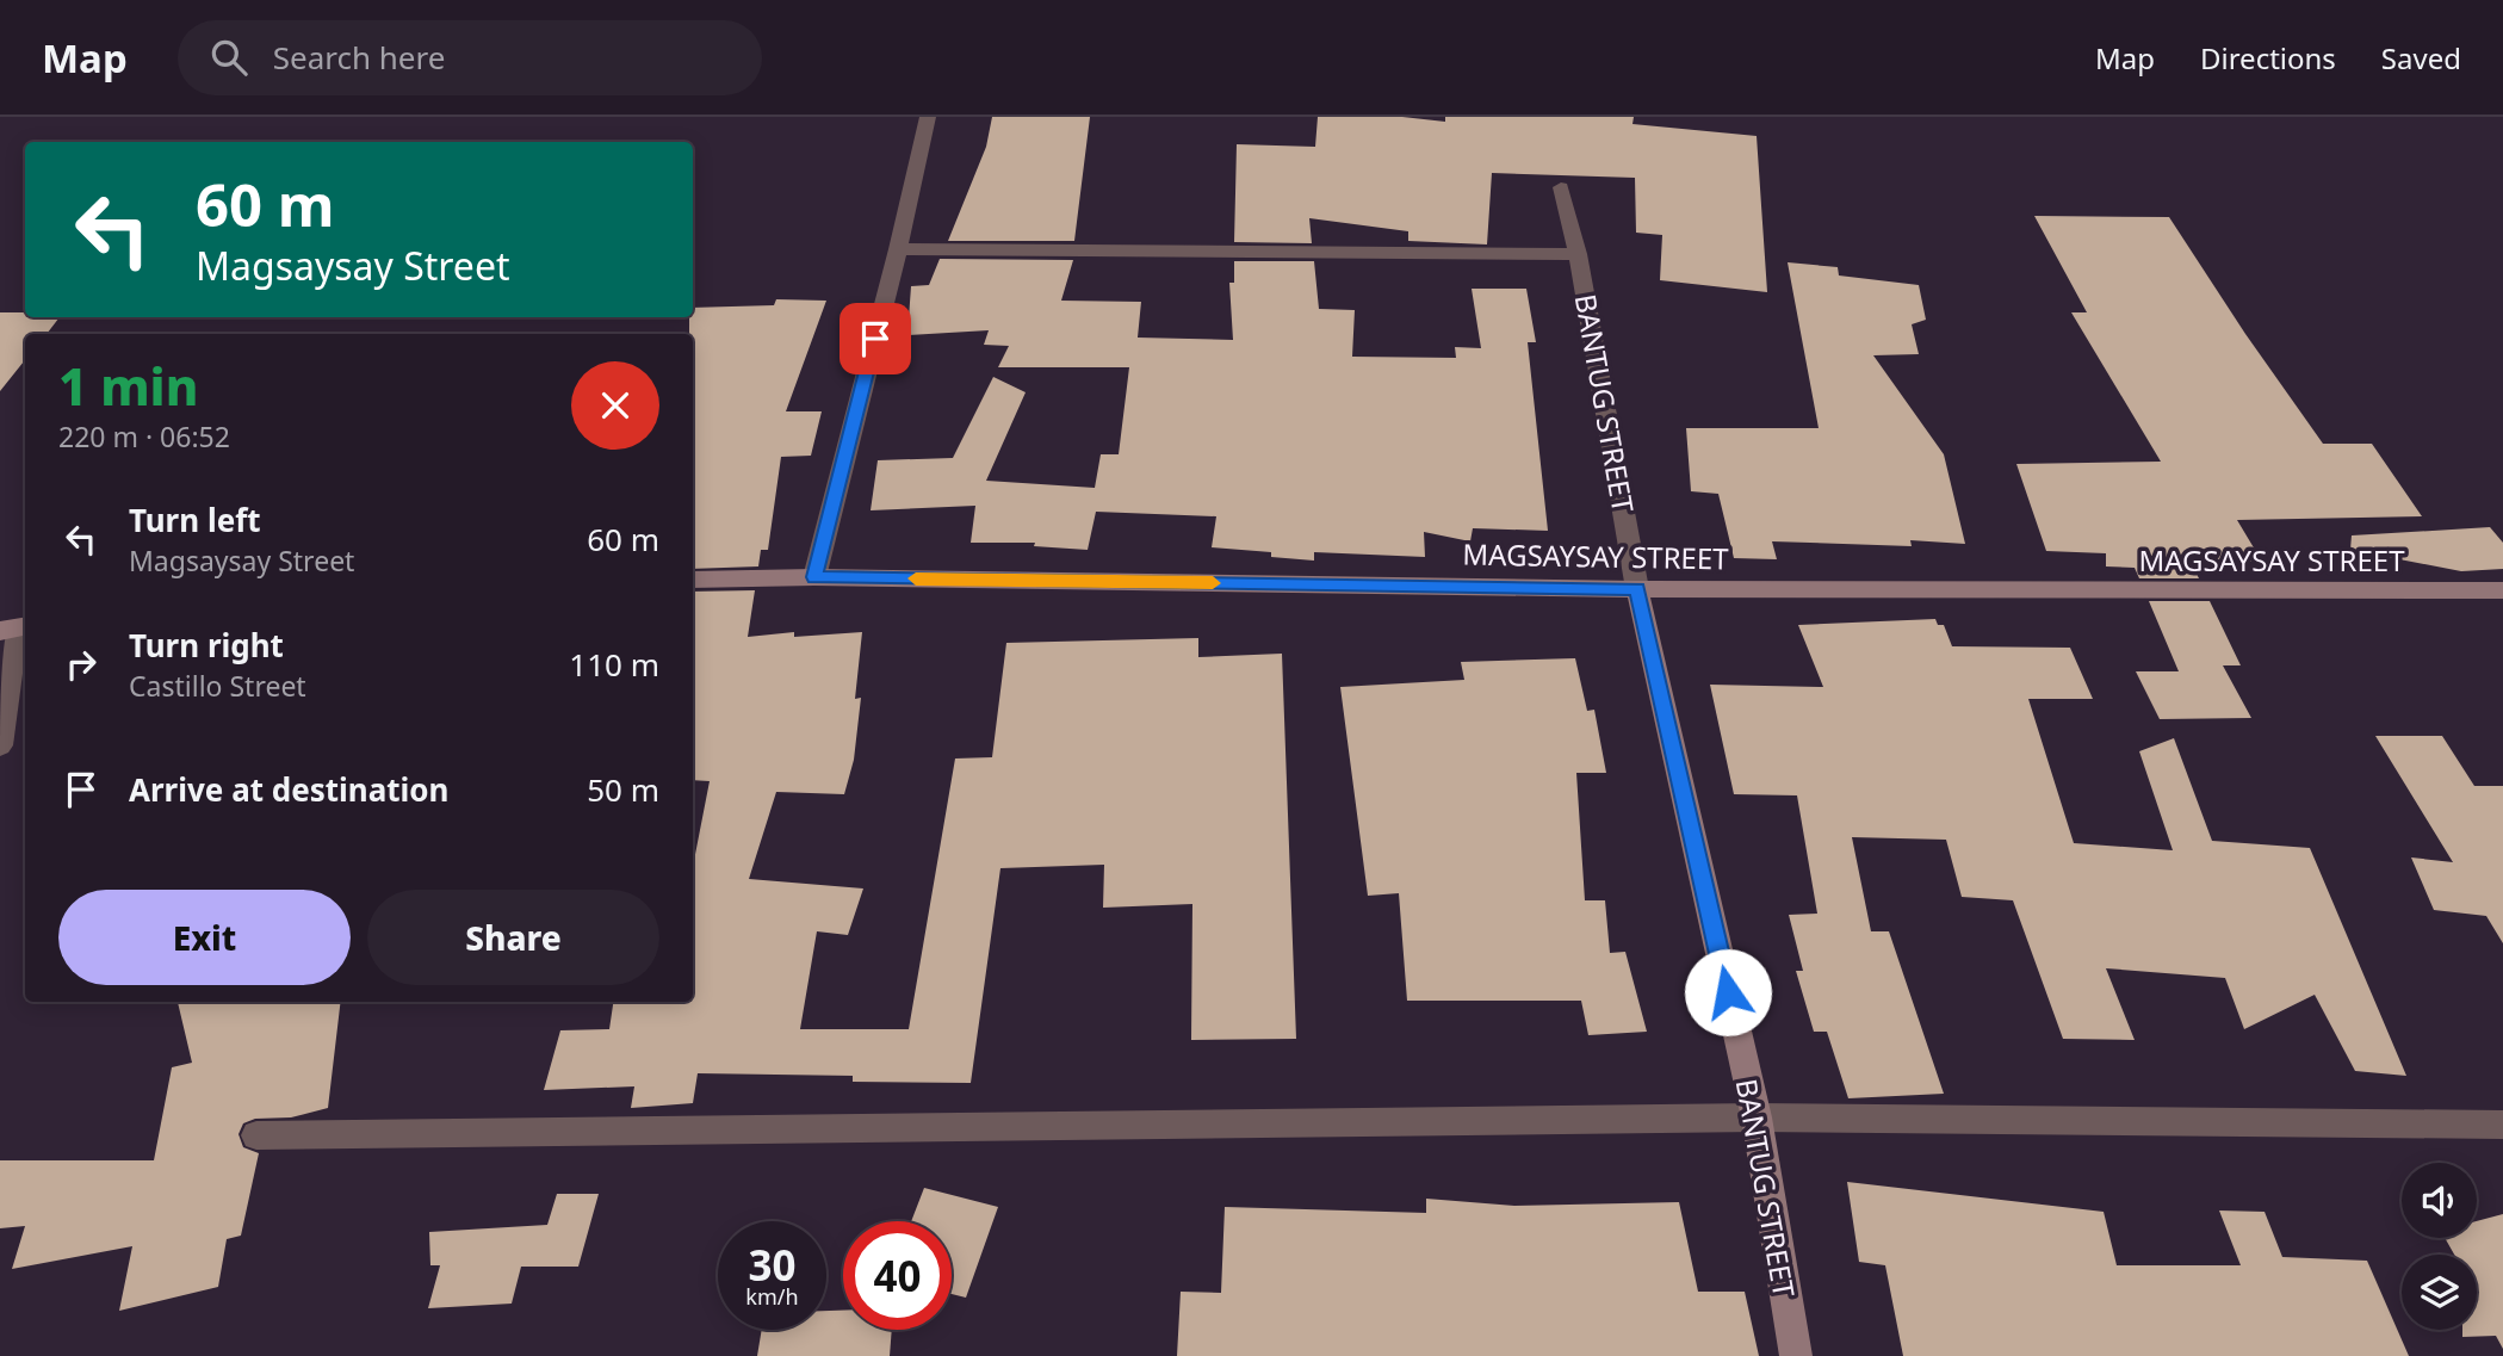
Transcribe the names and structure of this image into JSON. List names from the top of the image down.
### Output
{
  "streets": {
    "street": ["BANTUG STREET", "MAGSAYSAY STREET"]
  },
  "crossings": [
    ["BANTUG STREET", "MAGSAYSAY STREET"]
  ],
  "page": {
    "header": "Map",
    "search": "Search here",
    "nav": ["Map", "Directions", "Saved"],
    "turn": ["60 m", "Magsaysay Street"],
    "heading": ["1 min", "220 m · 06:52"],
    "list": [
      {
        "name": "Turn left",
        "note": "Magsaysay Street",
        "value": "60 m"
      },
      {
        "name": "Turn right",
        "note": "Castillo Street",
        "value": "110 m"
      },
      {
        "name": "Arrive at destination",
        "value": "50 m"
      }
    ],
    "buttons": ["Exit", "Share"],
    "speed": "30 km/h",
    "limit": "40"
  }
}
